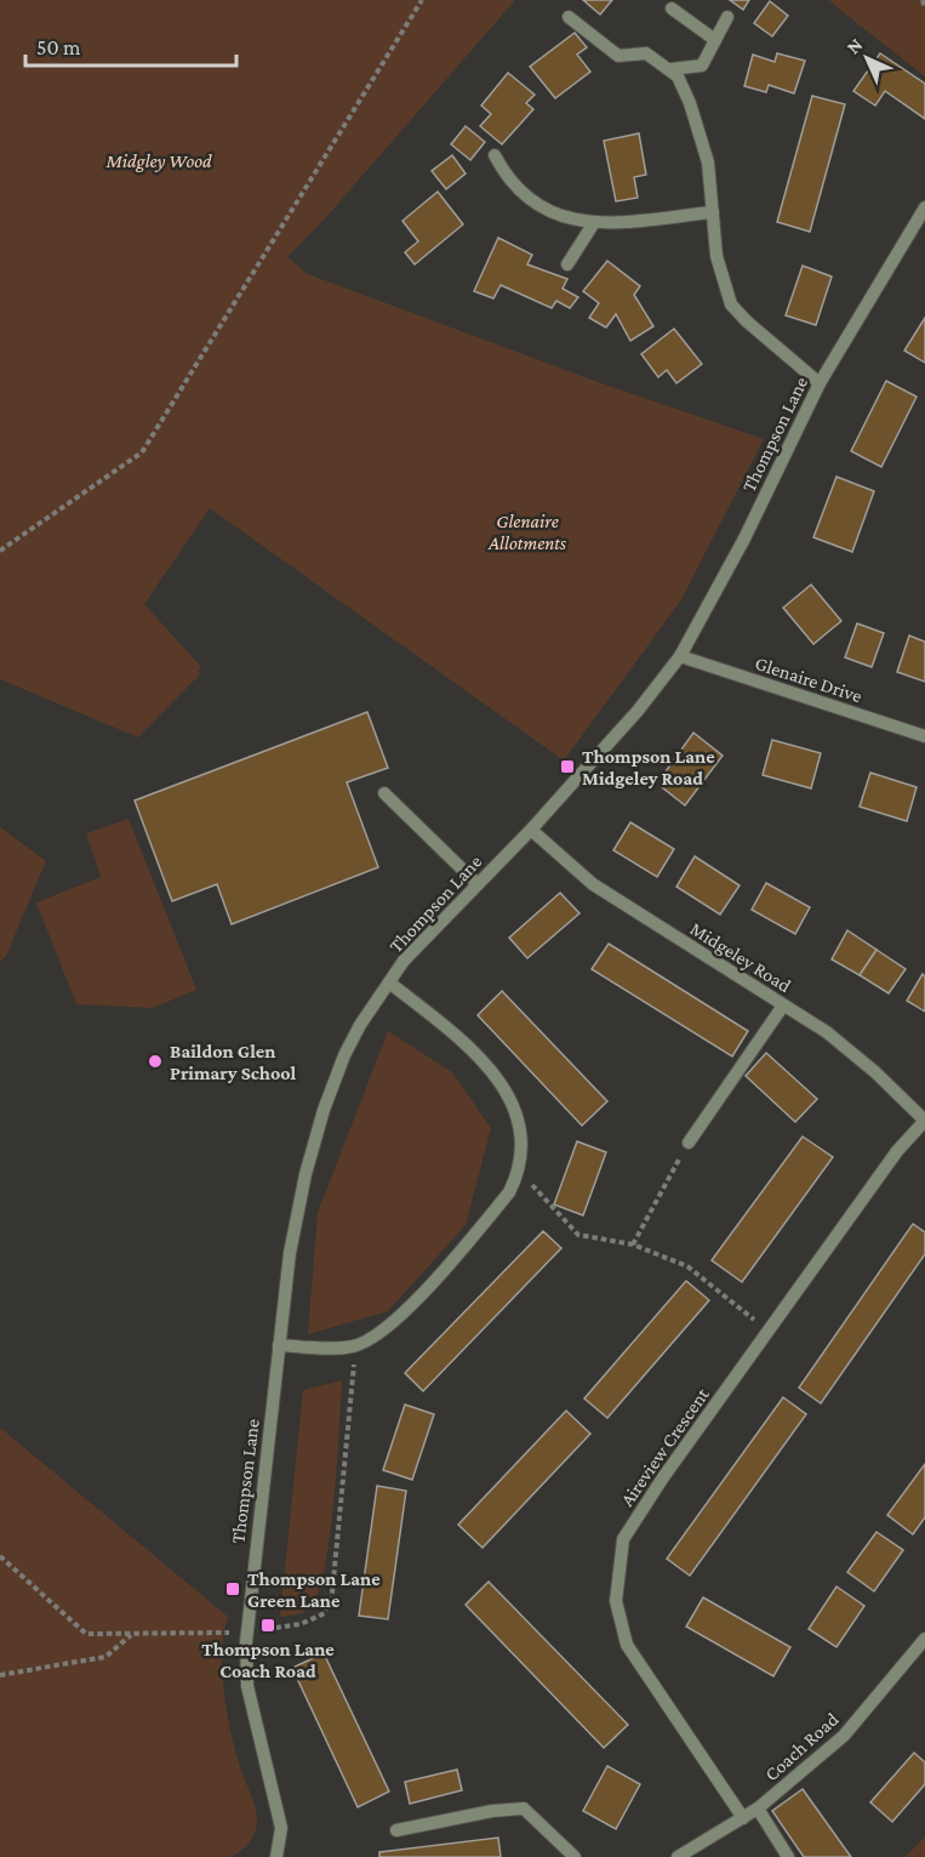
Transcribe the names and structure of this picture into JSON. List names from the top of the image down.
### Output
{
  "streets": {
    "street": [
      "Thompson Lane",
      "Glenaire Drive",
      "Midgeley Road",
      "Aireview Crescent",
      "Coach Road"
    ]
  },
  "crossings": [
    ["Thompson Lane", "Glenaire Drive"],
    ["Thompson Lane", "Midgeley Road"],
    ["Midgeley Road", "Aireview Crescent"],
    ["Aireview Crescent", "Coach Road"]
  ],
  "parks": ["Midgley Wood", "Glenaire Allotments"],
  "places": {
    "transit": ["Thompson Lane Midgeley Road", "Thompson Lane Green Lane", "Thompson Lane Coach Road"],
    "other": ["Baildon Glen Primary School"]
  },
  "scale_bar": "50 m",
  "north": "top left"
}
